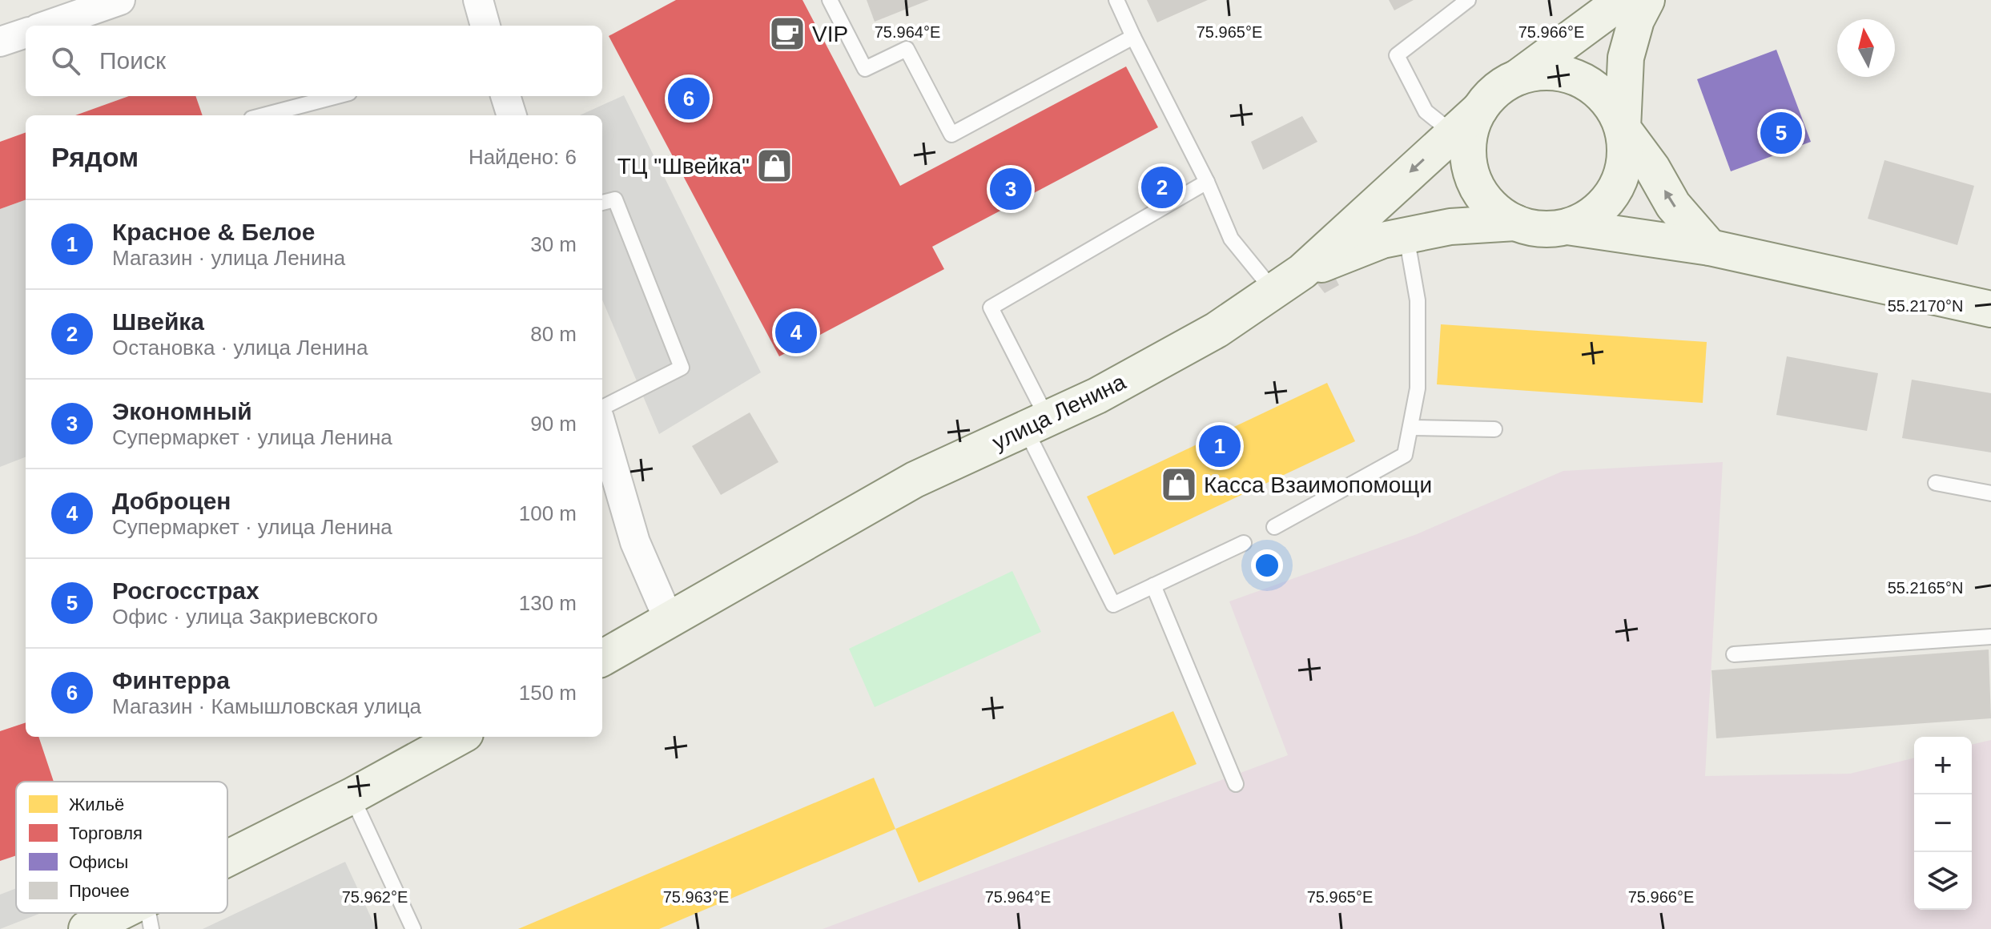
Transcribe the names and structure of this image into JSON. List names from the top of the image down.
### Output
{
  "streets": {
    "main road": ["улица Ленина"]
  },
  "places": {
    "cafe": ["VIP"],
    "shop": ["ТЦ \"Швейка\"", "Касса Взаимопомощи"]
  },
  "legend": [
    "Жильё",
    "Торговля",
    "Офисы",
    "Прочее"
  ],
  "north": "top",
  "page": {
    "search": "Поиск",
    "pins": [
      "6",
      "5",
      "2",
      "3",
      "4",
      "1"
    ],
    "heading": ["Рядом", "Найдено: 6"],
    "list": [
      {
        "mark": "1",
        "name": "Красное & Белое",
        "note": "Магазин · улица Ленина",
        "value": "30 m"
      },
      {
        "mark": "2",
        "name": "Швейка",
        "note": "Остановка · улица Ленина",
        "value": "80 m"
      },
      {
        "mark": "3",
        "name": "Экономный",
        "note": "Супермаркет · улица Ленина",
        "value": "90 m"
      },
      {
        "mark": "4",
        "name": "Доброцен",
        "note": "Супермаркет · улица Ленина",
        "value": "100 m"
      },
      {
        "mark": "5",
        "name": "Росгосстрах",
        "note": "Офис · улица Закриевского",
        "value": "130 m"
      },
      {
        "mark": "6",
        "name": "Финтерра",
        "note": "Магазин · Камышловская улица",
        "value": "150 m"
      }
    ],
    "map_buttons": ["+", "−"]
  },
  "coordinates": [
    "75.964°E",
    "75.965°E",
    "75.966°E",
    "55.2170°N",
    "55.2165°N",
    "75.962°E",
    "75.963°E"
  ]
}
